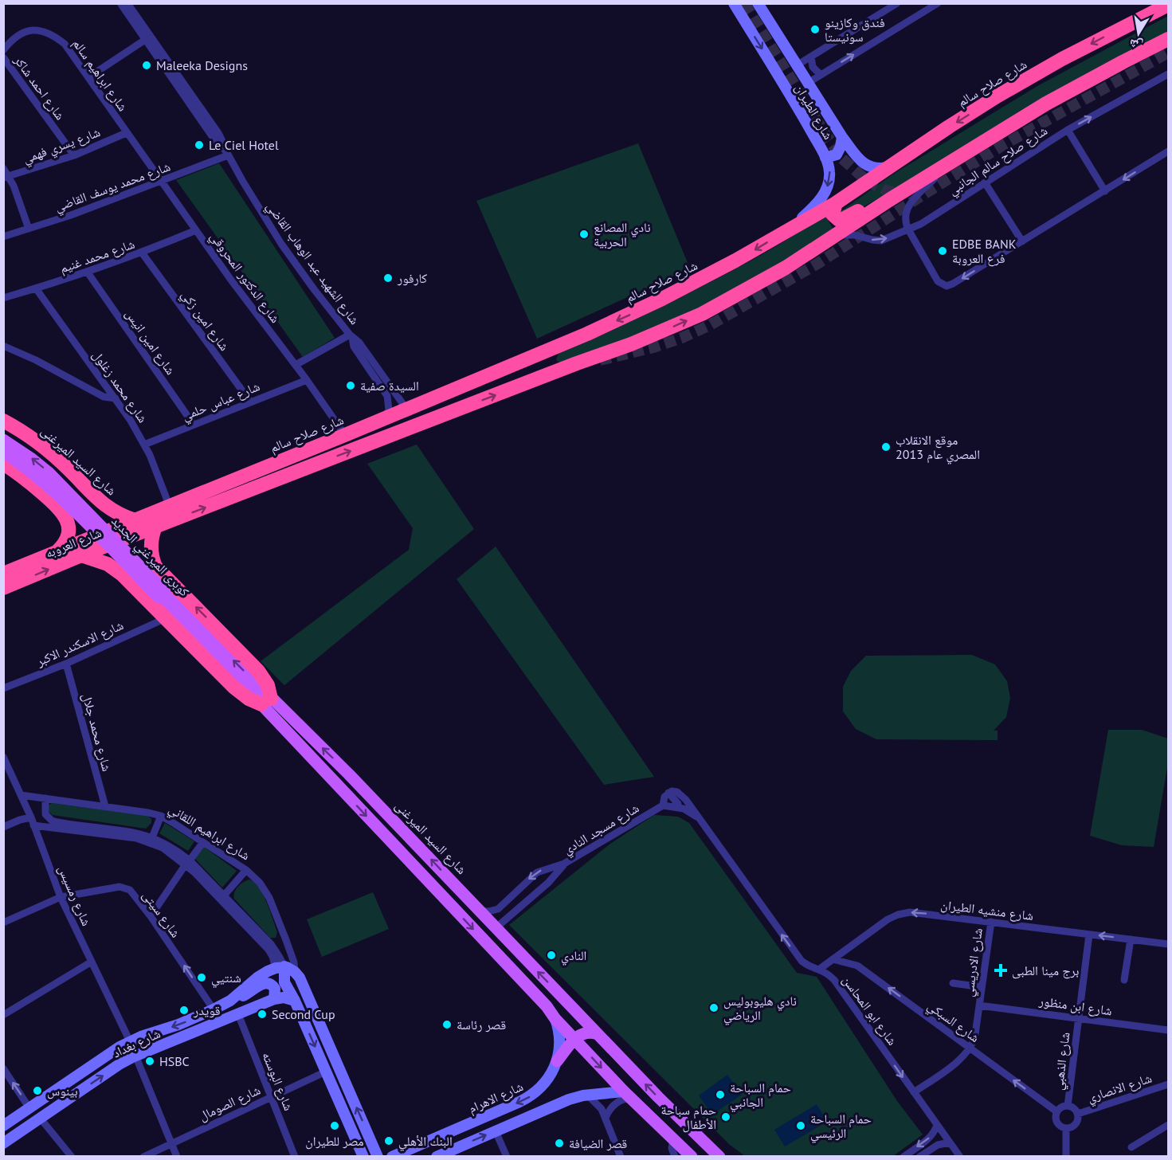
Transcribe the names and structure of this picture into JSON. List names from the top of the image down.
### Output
{
  "streets": {
    "highway": ["شارع صلاح سالم", "شارع السيد الميرغنى", "شارع العروبه"],
    "main road": [
      "شارع الطيران",
      "كوبرى الميرغني الجديد",
      "شارع ابراهيم اللقاني",
      "شارع بغداد",
      "شارع الاهرام"
    ],
    "street": [
      "شارع ابراهيم سالم",
      "شارع احمد شاكر",
      "شارع يسري فهمي",
      "شارع صلاح سالم الجانبي",
      "شارع محمد يوسف القاضي",
      "شارع محمد غنيم",
      "شارع الشهيد عبد الوهاب القاضي",
      "شارع الدكتور المحروقي",
      "شارع امين زكي",
      "شارع امين انيس",
      "شارع محمد زغلول",
      "شارع عباس حلمي",
      "شارع الاسكندر الاكبر",
      "شارع محمد جلال",
      "شارع مسجد النادي",
      "شارع رمسيس",
      "شارع منشيه الطيران",
      "شارع سيتى",
      "شارع الادريسي",
      "شارع ابن منظور",
      "شارع ابو المحاسن",
      "شارع السبكي",
      "شارع الذهبي",
      "شارع البوسته",
      "شارع الانصاري",
      "شارع الصومال"
    ]
  },
  "crossings": [
    ["شارع ابراهيم سالم", "شارع يسري فهمي"],
    ["شارع ابراهيم سالم", "شارع الدكتور المحروقي"],
    ["شارع صلاح سالم", "شارع الطيران"],
    ["شارع صلاح سالم", "شارع الشهيد عبد الوهاب القاضي"],
    ["شارع صلاح سالم", "شارع الدكتور المحروقي"],
    ["شارع صلاح سالم", "شارع محمد زغلول"],
    ["شارع صلاح سالم", "شارع السيد الميرغنى"],
    ["شارع صلاح سالم", "شارع العروبه"],
    ["شارع احمد شاكر", "شارع يسري فهمي"],
    ["شارع يسري فهمي", "شارع الدكتور المحروقي"],
    ["شارع محمد يوسف القاضي", "شارع الشهيد عبد الوهاب القاضي"],
    ["شارع محمد يوسف القاضي", "شارع الدكتور المحروقي"],
    ["شارع محمد غنيم", "شارع الدكتور المحروقي"],
    ["شارع محمد غنيم", "شارع امين زكي"],
    ["شارع محمد غنيم", "شارع امين انيس"],
    ["شارع محمد غنيم", "شارع محمد زغلول"],
    ["شارع الدكتور المحروقي", "شارع عباس حلمي"],
    ["شارع امين زكي", "شارع عباس حلمي"],
    ["شارع امين انيس", "شارع عباس حلمي"],
    ["شارع محمد زغلول", "شارع عباس حلمي"],
    ["شارع السيد الميرغنى", "شارع العروبه"],
    ["شارع السيد الميرغنى", "كوبرى الميرغني الجديد"],
    ["شارع السيد الميرغنى", "شارع الاسكندر الاكبر"],
    ["شارع السيد الميرغنى", "شارع مسجد النادي"],
    ["شارع السيد الميرغنى", "شارع الاهرام"],
    ["شارع الاسكندر الاكبر", "شارع محمد جلال"],
    ["شارع محمد جلال", "شارع ابراهيم اللقاني"],
    ["شارع مسجد النادي", "شارع ابو المحاسن"],
    ["شارع ابراهيم اللقاني", "شارع رمسيس"],
    ["شارع رمسيس", "شارع سيتى"],
    ["شارع رمسيس", "شارع بغداد"],
    ["شارع منشيه الطيران", "شارع الادريسي"],
    ["شارع منشيه الطيران", "شارع ابو المحاسن"],
    ["شارع منشيه الطيران", "شارع السبكي"],
    ["شارع منشيه الطيران", "شارع الذهبي"],
    ["شارع سيتى", "شارع بغداد"],
    ["شارع الادريسي", "شارع ابن منظور"],
    ["شارع الادريسي", "شارع السبكي"],
    ["شارع ابن منظور", "شارع الذهبي"],
    ["شارع السبكي", "شارع الذهبي"],
    ["شارع السبكي", "شارع الانصاري"],
    ["شارع بغداد", "شارع البوسته"],
    ["شارع الذهبي", "شارع الانصاري"],
    ["شارع البوسته", "شارع الصومال"]
  ],
  "one_way": [
    "شارع صلاح سالم الجانبي",
    "شارع ابراهيم اللقاني",
    "شارع منشيه الطيران",
    "شارع سيتى",
    "شارع السبكي"
  ],
  "places": {
    "other": [
      "فندق وكازينو سونيستا",
      "Maleeka Designs",
      "Le Ciel Hotel",
      "نادي المصانع الحربية",
      "EDBE BANK فرع العروبة",
      "كارفور",
      "السيدة صفية",
      "موقع الانقلاب المصري عام 2013",
      "النادي",
      "شنتيي",
      "نادي هليوبوليس الرياضي",
      "قويدر",
      "Second Cup",
      "قصر رئاسة",
      "HSBC",
      "بينوس",
      "حمام السباحة الجانبي",
      "حمام سباحة الأطفال",
      "مصر للطيران",
      "حمام السباحة الرئيسي",
      "البنك الأهلي",
      "قصر الضيافة"
    ],
    "health": ["برج مينا الطبى"]
  },
  "north": "bottom"
}
